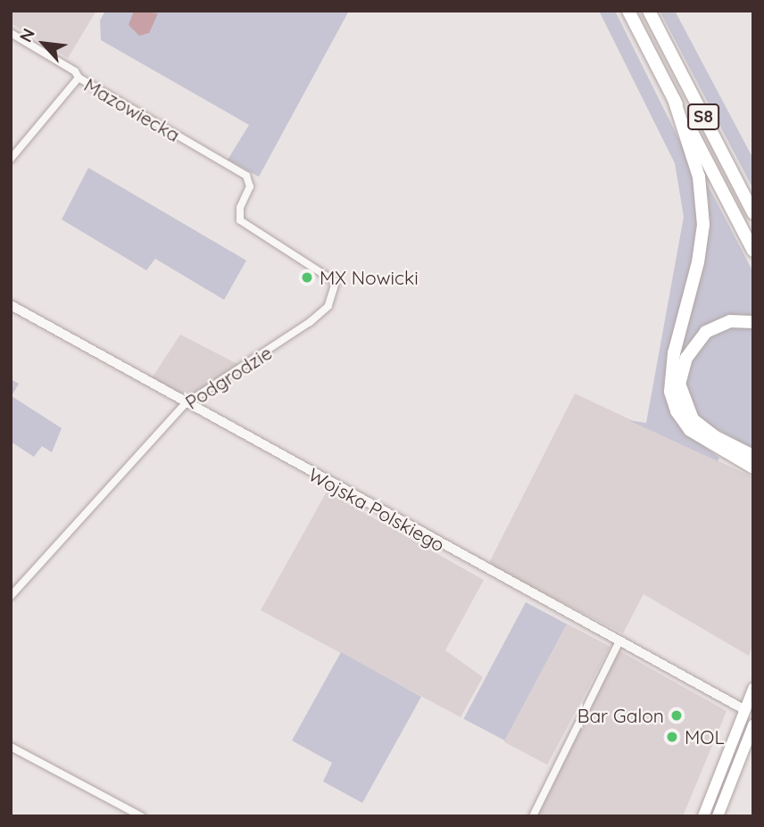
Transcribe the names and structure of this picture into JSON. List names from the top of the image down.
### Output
{
  "streets": {
    "highway": ["S8"],
    "street": ["Mazowiecka", "Podgrodzie", "Wojska Polskiego"]
  },
  "crossings": [
    ["Mazowiecka", "Podgrodzie"],
    ["Podgrodzie", "Wojska Polskiego"]
  ],
  "places": ["MX Nowicki", "Bar Galon", "MOL"],
  "north": "top left"
}
